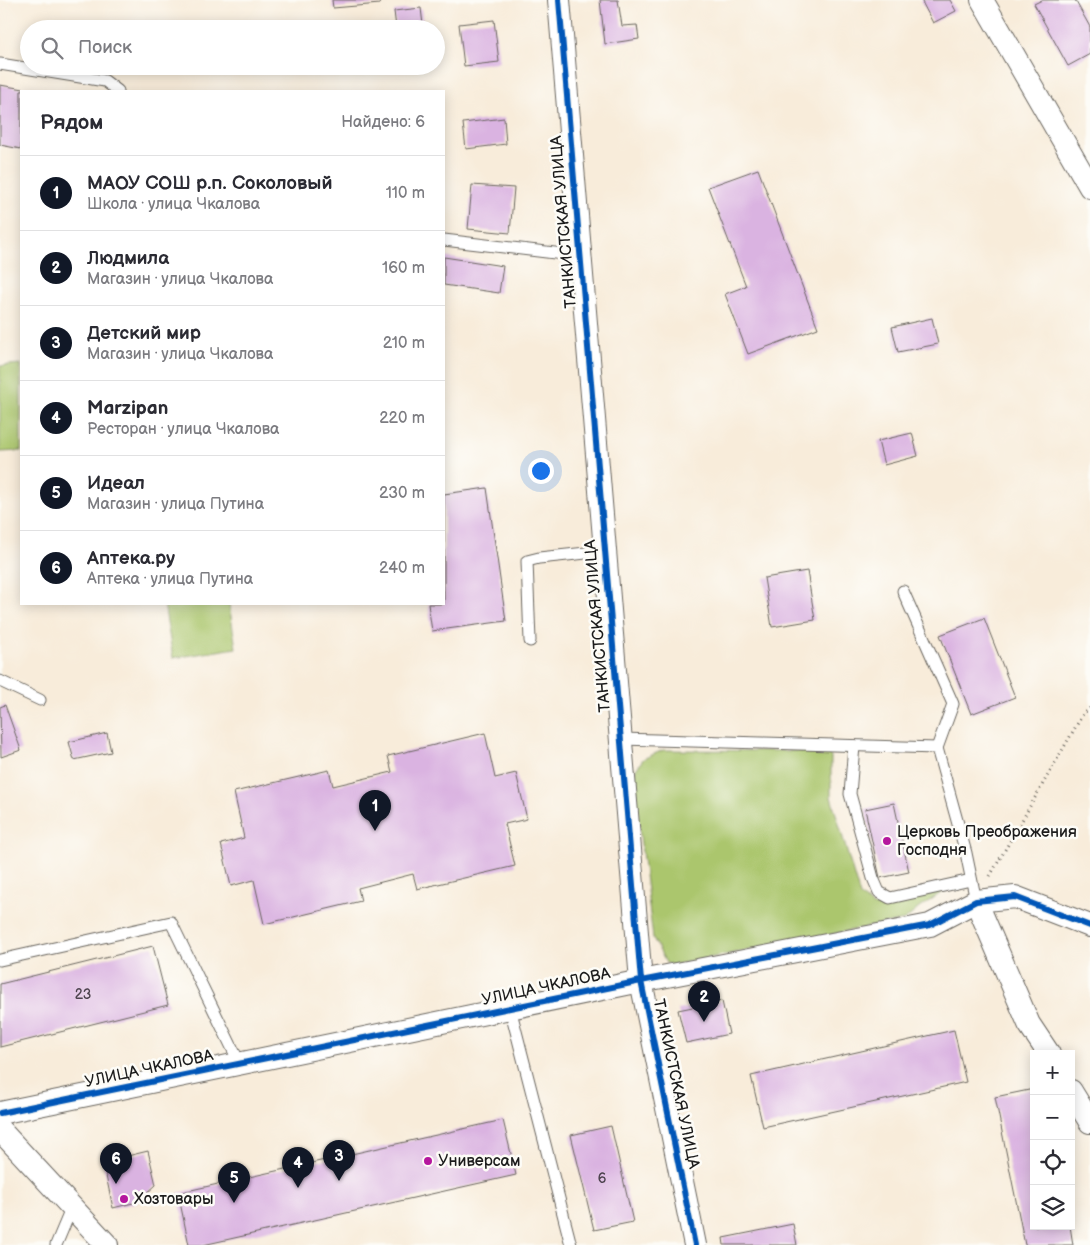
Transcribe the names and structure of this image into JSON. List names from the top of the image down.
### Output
{
  "streets": {
    "street": ["ТАНКИСТСКАЯ УЛИЦА", "УЛИЦА ЧКАЛОВА"]
  },
  "crossings": [
    ["ТАНКИСТСКАЯ УЛИЦА", "УЛИЦА ЧКАЛОВА"]
  ],
  "places": ["Церковь Преображения Господня", "Универсам", "Хозтовары"],
  "house_numbers": ["23", "6"],
  "page": {
    "search": "Поиск",
    "heading": ["Рядом", "Найдено: 6"],
    "list": [
      {
        "mark": "1",
        "name": "МАОУ СОШ р.п. Соколовый",
        "note": "Школа · улица Чкалова",
        "value": "110 m"
      },
      {
        "mark": "2",
        "name": "Людмила",
        "note": "Магазин · улица Чкалова",
        "value": "160 m"
      },
      {
        "mark": "3",
        "name": "Детский мир",
        "note": "Магазин · улица Чкалова",
        "value": "210 m"
      },
      {
        "mark": "4",
        "name": "Marzipan",
        "note": "Ресторан · улица Чкалова",
        "value": "220 m"
      },
      {
        "mark": "5",
        "name": "Идеал",
        "note": "Магазин · улица Путина",
        "value": "230 m"
      },
      {
        "mark": "6",
        "name": "Аптека.ру",
        "note": "Аптека · улица Путина",
        "value": "240 m"
      }
    ],
    "pins": [
      "1",
      "2",
      "3",
      "6",
      "4",
      "5"
    ],
    "map_buttons": ["+", "−"]
  }
}
